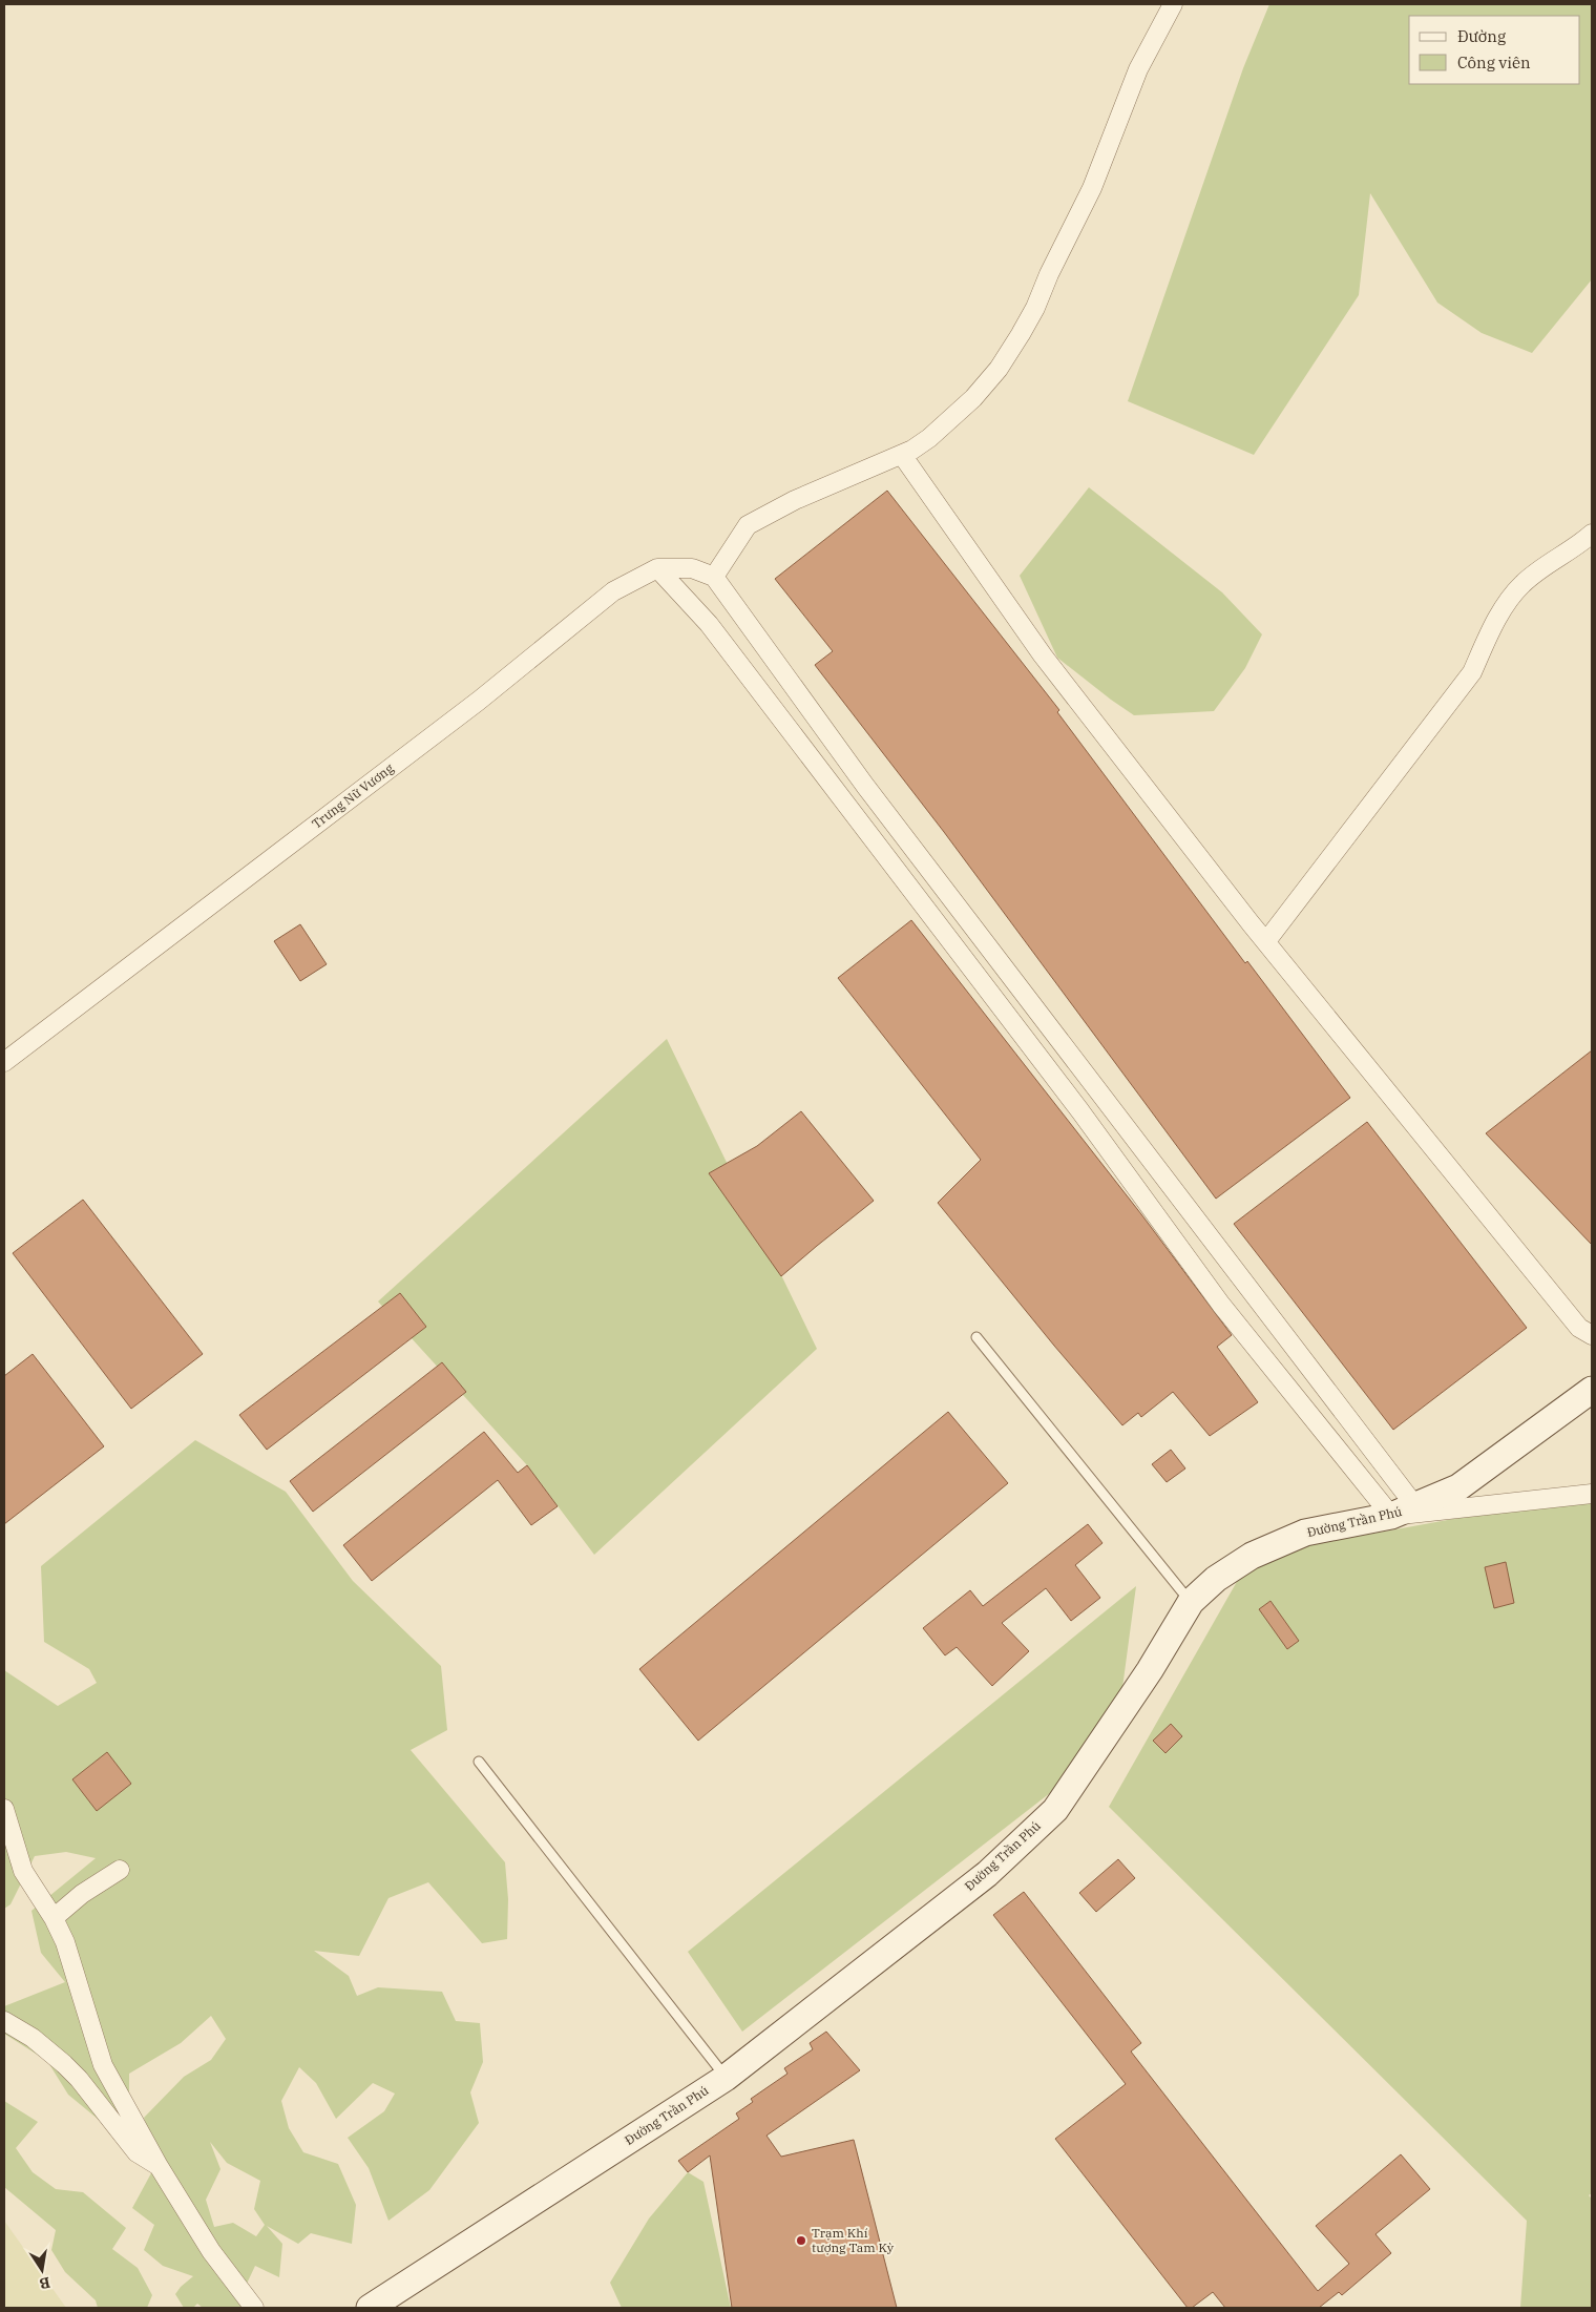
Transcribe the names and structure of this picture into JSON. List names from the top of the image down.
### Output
{
  "streets": {
    "main road": ["Đường Trần Phú"],
    "street": ["Trưng Nữ Vương"]
  },
  "places": ["Trạm Khí tượng Tam Kỳ"],
  "legend": ["Đường", "Công viên"],
  "north": "bottom"
}
